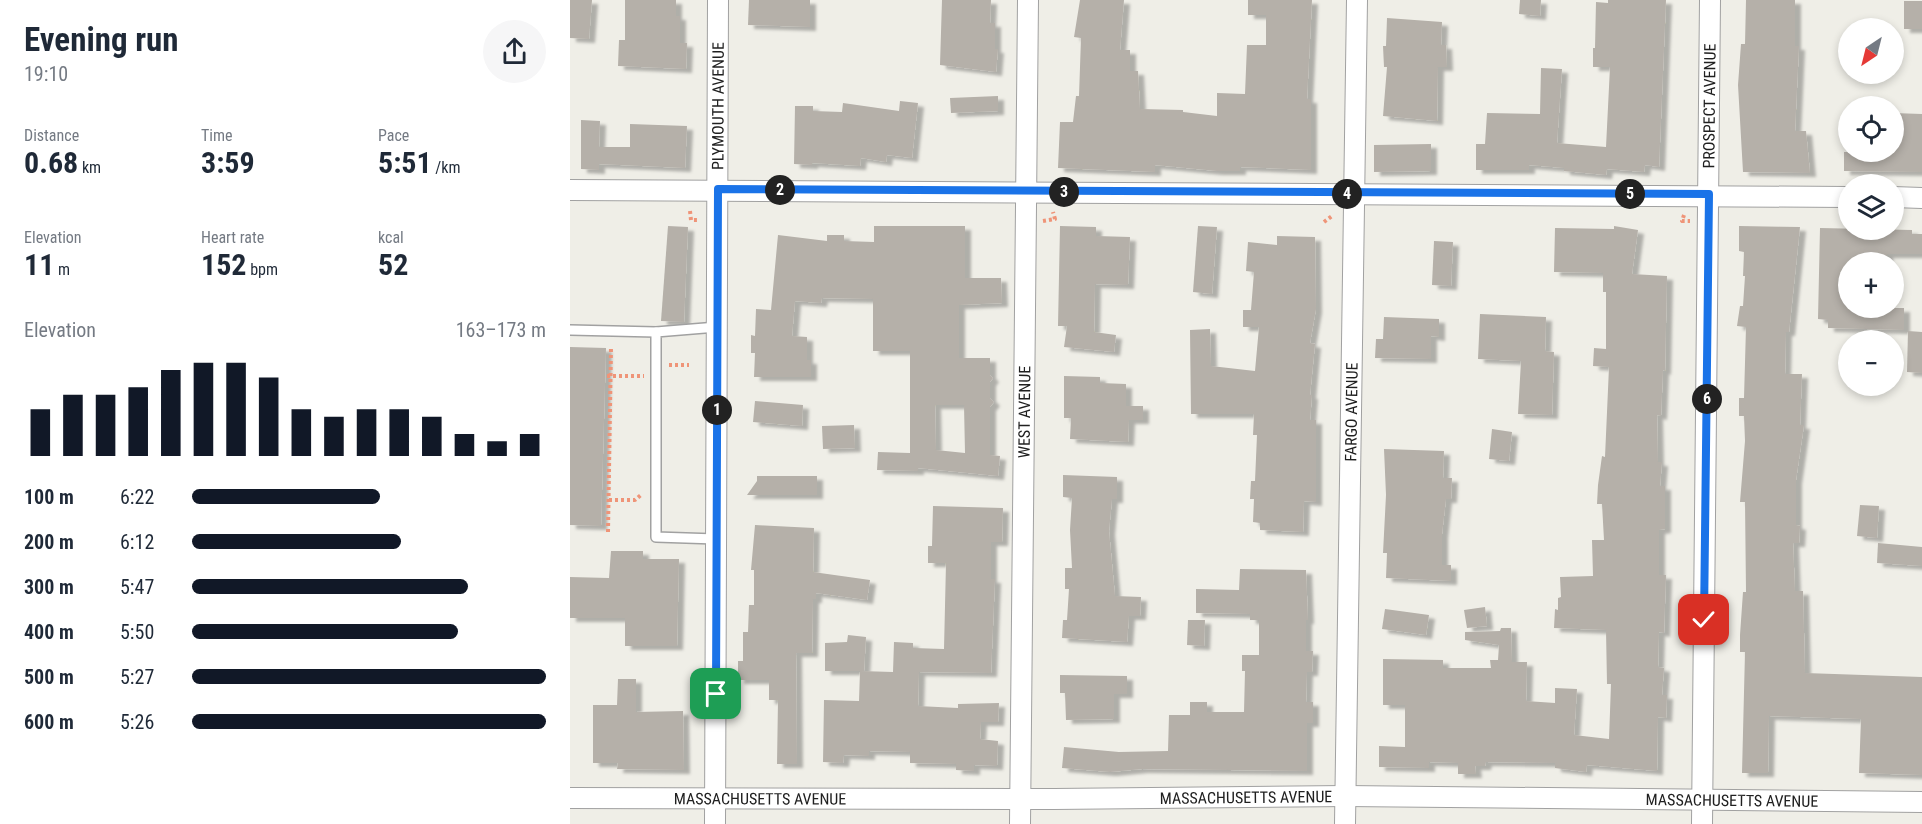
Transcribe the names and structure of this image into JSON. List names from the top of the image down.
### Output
{
  "streets": {
    "street": [
      "PLYMOUTH AVENUE",
      "PROSPECT AVENUE",
      "WEST AVENUE",
      "FARGO AVENUE",
      "MASSACHUSETTS AVENUE"
    ]
  },
  "crossings": [
    ["PLYMOUTH AVENUE", "MASSACHUSETTS AVENUE"],
    ["PROSPECT AVENUE", "MASSACHUSETTS AVENUE"],
    ["WEST AVENUE", "MASSACHUSETTS AVENUE"],
    ["FARGO AVENUE", "MASSACHUSETTS AVENUE"]
  ],
  "north": "bottom left",
  "page": {
    "heading": ["Evening run", "19:10"],
    "map_buttons": ["+", "−"],
    "stats": [
      ["Distance", "0.68 km"],
      ["Time", "3:59"],
      ["Pace", "5:51 /km"],
      ["Elevation", "11 m"],
      ["Heart rate", "152 bpm"],
      ["kcal", "52"]
    ],
    "pins": [
      "2",
      "3",
      "4",
      "5",
      "6",
      "1"
    ],
    "chart": ["Elevation", "163–173 m"],
    "list": [
      {
        "name": "100 m",
        "note": "6:22"
      },
      {
        "name": "200 m",
        "note": "6:12"
      },
      {
        "name": "300 m",
        "note": "5:47"
      },
      {
        "name": "400 m",
        "note": "5:50"
      },
      {
        "name": "500 m",
        "note": "5:27"
      },
      {
        "name": "600 m",
        "note": "5:26"
      }
    ]
  }
}
